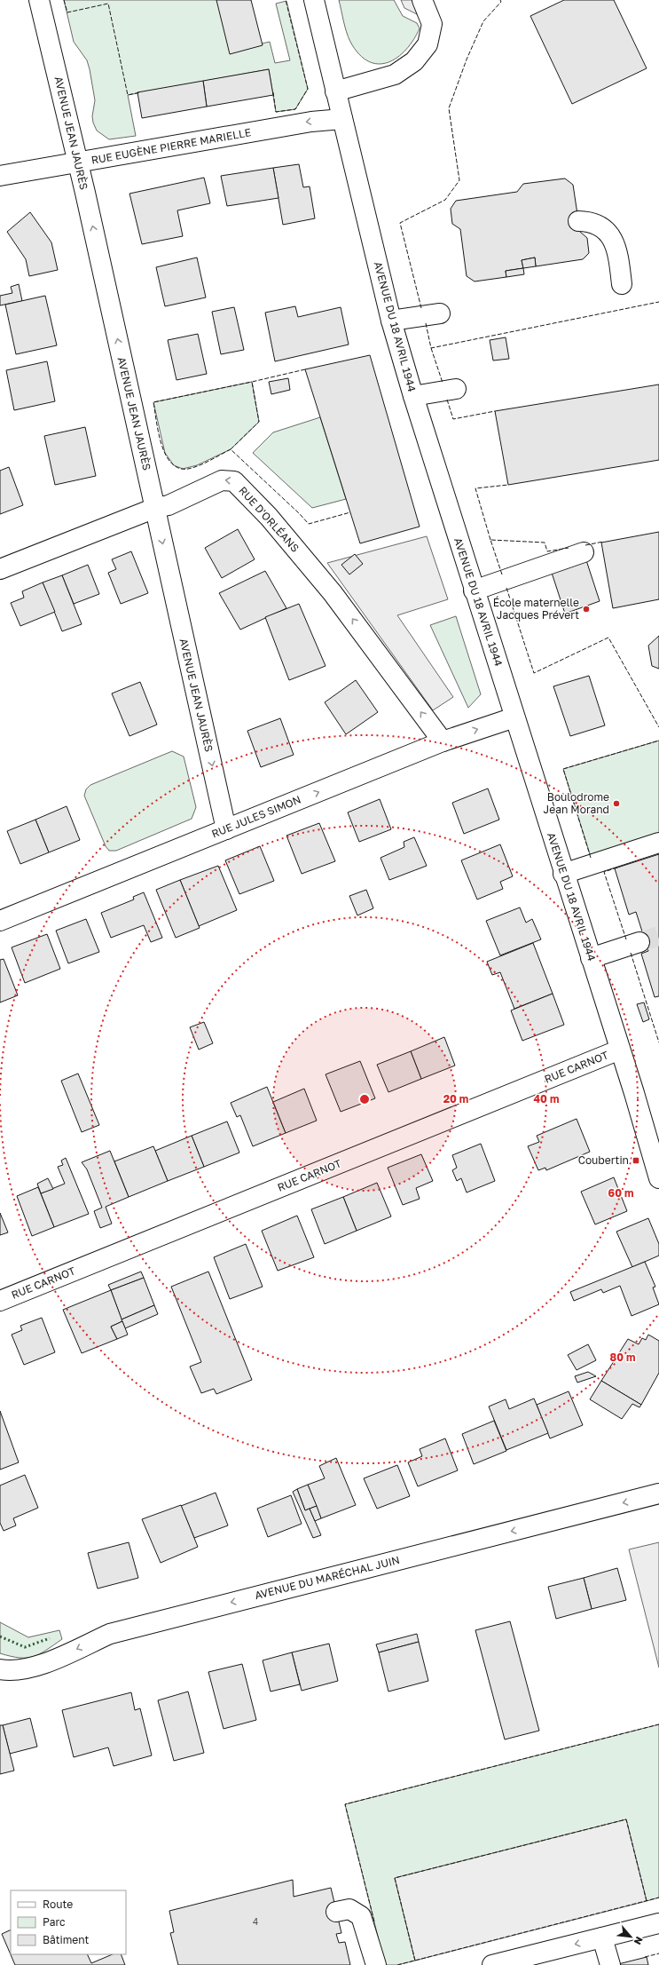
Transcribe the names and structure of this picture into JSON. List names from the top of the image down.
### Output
{
  "streets": {
    "street": [
      "AVENUE JEAN JAURÈS",
      "RUE EUGÈNE PIERRE MARIELLE",
      "AVENUE DU 18 AVRIL 1944",
      "RUE D'ORLÉANS",
      "RUE JULES SIMON",
      "RUE CARNOT",
      "AVENUE DU MARÉCHAL JUIN"
    ]
  },
  "crossings": [
    ["AVENUE JEAN JAURÈS", "RUE EUGÈNE PIERRE MARIELLE"],
    ["AVENUE JEAN JAURÈS", "RUE D'ORLÉANS"],
    ["AVENUE JEAN JAURÈS", "RUE JULES SIMON"],
    ["RUE EUGÈNE PIERRE MARIELLE", "AVENUE DU 18 AVRIL 1944"],
    ["AVENUE DU 18 AVRIL 1944", "RUE JULES SIMON"],
    ["AVENUE DU 18 AVRIL 1944", "RUE CARNOT"],
    ["RUE D'ORLÉANS", "RUE JULES SIMON"]
  ],
  "one_way": [
    "RUE EUGÈNE PIERRE MARIELLE",
    "RUE D'ORLÉANS",
    "RUE JULES SIMON",
    "AVENUE DU MARÉCHAL JUIN"
  ],
  "places": {
    "other": ["École maternelle Jacques Prévert", "Boulodrome Jean Morand"],
    "transit": ["Coubertin"]
  },
  "house_numbers": ["4"],
  "legend": ["Route", "Parc", "Bâtiment"],
  "north": "bottom right",
  "rings": [
    "20 m",
    "40 m",
    "60 m",
    "80 m"
  ]
}
